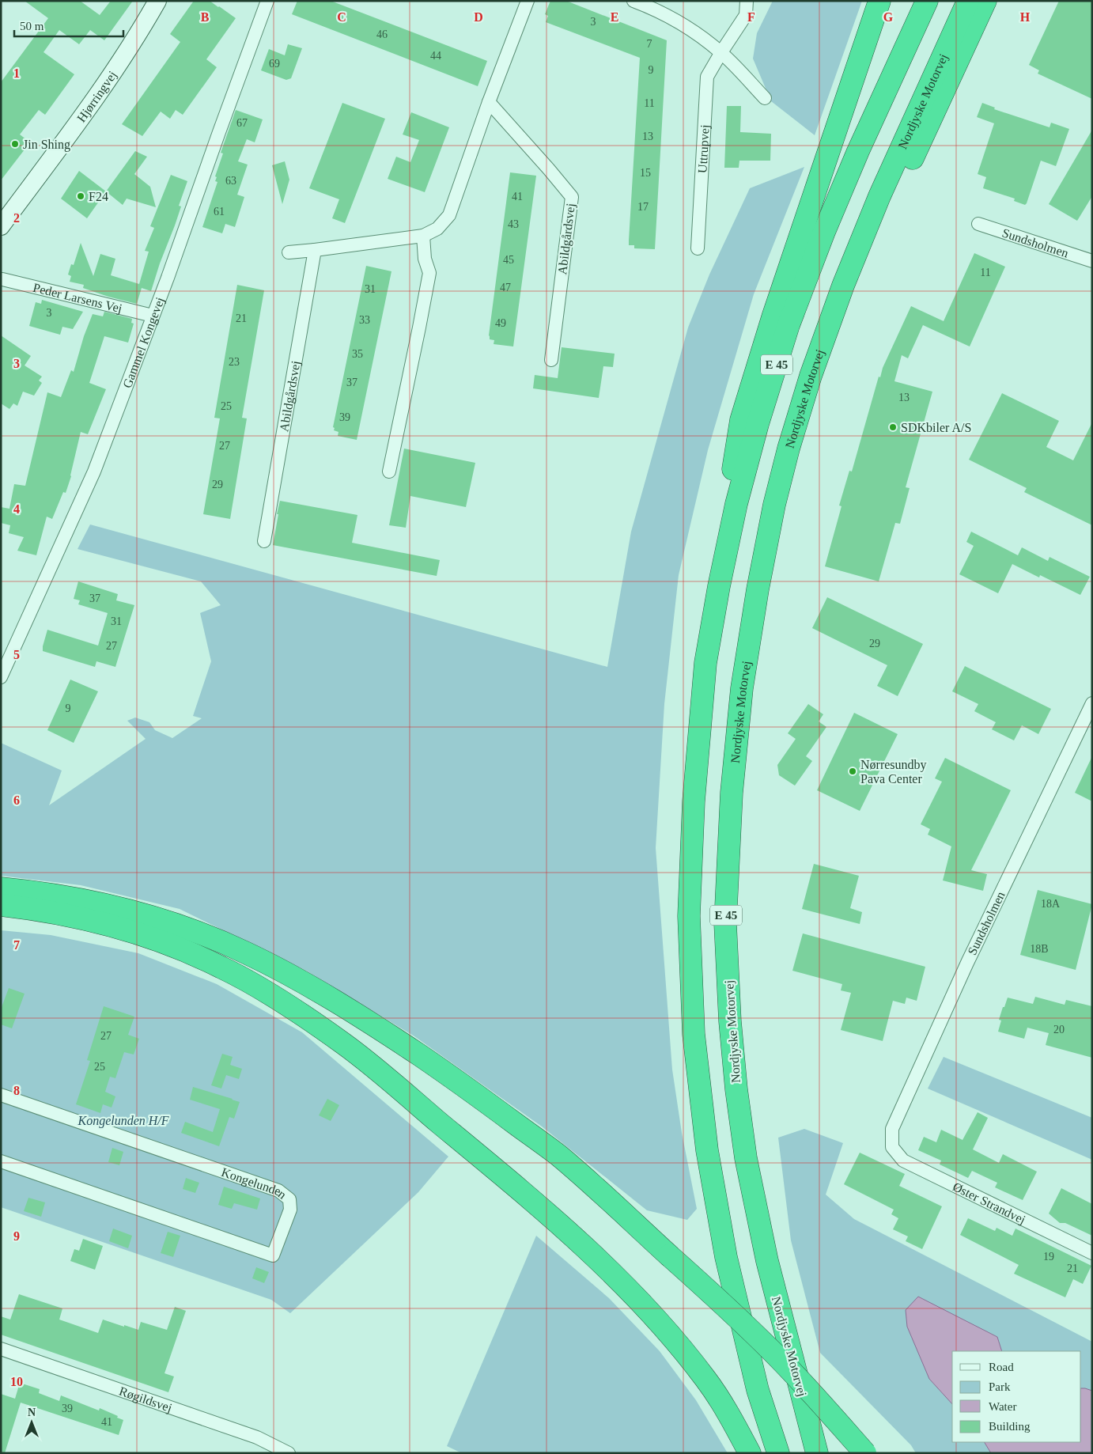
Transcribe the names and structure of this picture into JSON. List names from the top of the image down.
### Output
{
  "streets": {
    "highway": ["Nordjyske Motorvej", "E 45"],
    "main road": ["Hjørringvej"],
    "street": [
      "Uttrupvej",
      "Abildgårdsvej",
      "Sundsholmen",
      "Peder Larsens Vej",
      "Gammel Kongevej",
      "Kongelunden",
      "Øster Strandvej",
      "Røgildsvej"
    ]
  },
  "crossings": [
    ["Sundsholmen", "Øster Strandvej"],
    ["Peder Larsens Vej", "Gammel Kongevej"]
  ],
  "parks": ["Kongelunden H/F"],
  "places": [
    "Jin Shing",
    "F24",
    "SDKbiler A/S",
    "Nørresundby Pava Center"
  ],
  "house_numbers": [
    "3",
    "46",
    "7",
    "44",
    "69",
    "9",
    "11",
    "67",
    "13",
    "15",
    "63",
    "41",
    "17",
    "61",
    "43",
    "45",
    "11",
    "47",
    "31",
    "3",
    "21",
    "33",
    "49",
    "35",
    "23",
    "37",
    "13",
    "25",
    "39",
    "27",
    "29",
    "37",
    "31",
    "29",
    "27",
    "9",
    "18A",
    "18B",
    "20",
    "27",
    "25",
    "19",
    "21",
    "39",
    "41"
  ],
  "legend": [
    "Road",
    "Park",
    "Water",
    "Building"
  ],
  "scale_bar": "50 m",
  "north": "top",
  "grid": {
    "columns": [
      "B",
      "C",
      "D",
      "E",
      "F",
      "G",
      "H"
    ],
    "rows": [
      "1",
      "2",
      "3",
      "4",
      "5",
      "6",
      "7",
      "8",
      "9",
      "10"
    ]
  }
}
